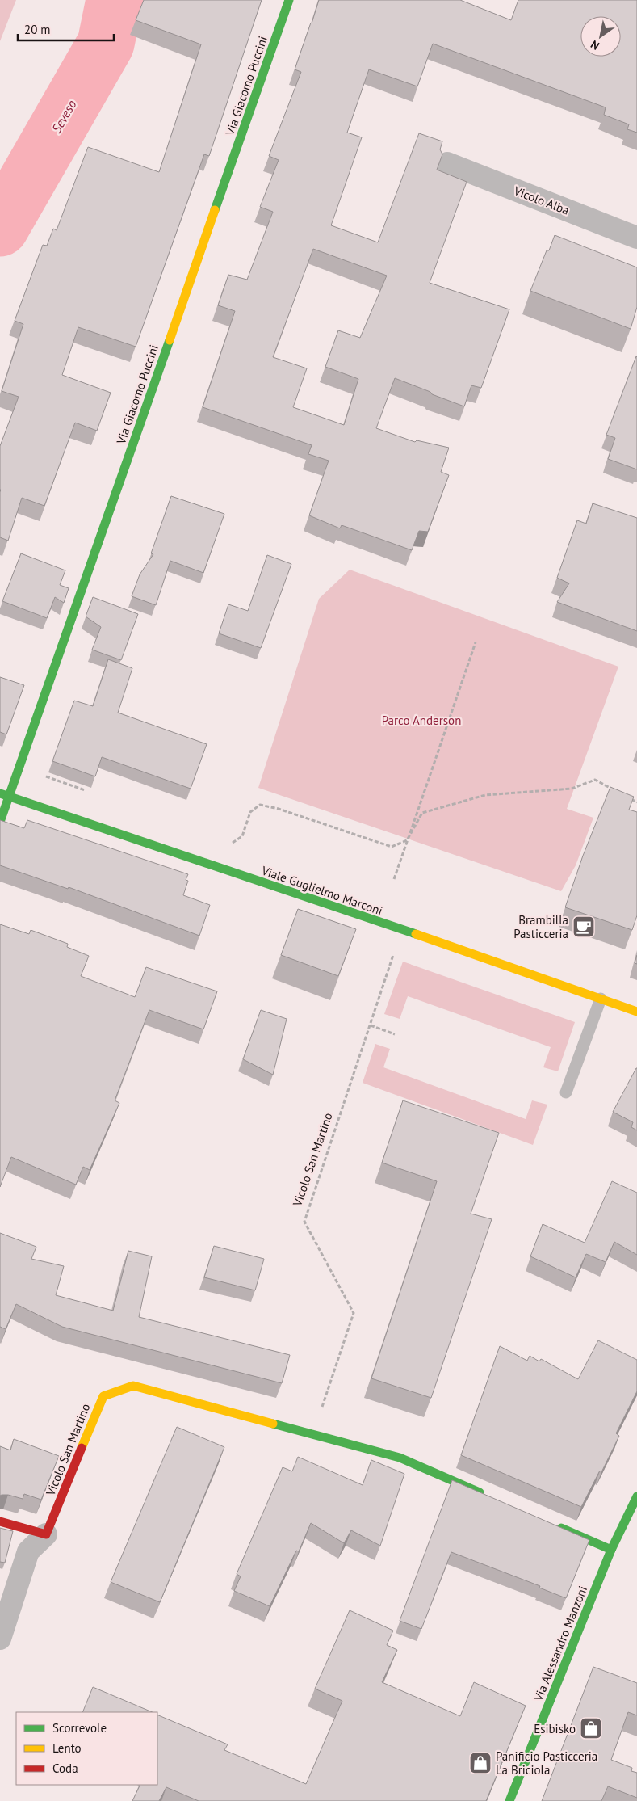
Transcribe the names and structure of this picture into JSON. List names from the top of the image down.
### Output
{
  "streets": {
    "street": [
      "Via Giacomo Puccini",
      "Vicolo Alba",
      "Viale Guglielmo Marconi",
      "Vicolo San Martino",
      "Via Alessandro Manzoni"
    ]
  },
  "crossings": [
    ["Via Giacomo Puccini", "Viale Guglielmo Marconi"]
  ],
  "water": ["Seveso"],
  "parks": ["Parco Anderson"],
  "places": {
    "cafe": ["Brambilla Pasticceria"],
    "shop": ["Esibisko", "Panificio Pasticceria La Briciola"]
  },
  "legend": ["Scorrevole", "Lento", "Coda"],
  "scale_bar": "20 m",
  "north": "bottom left"
}
